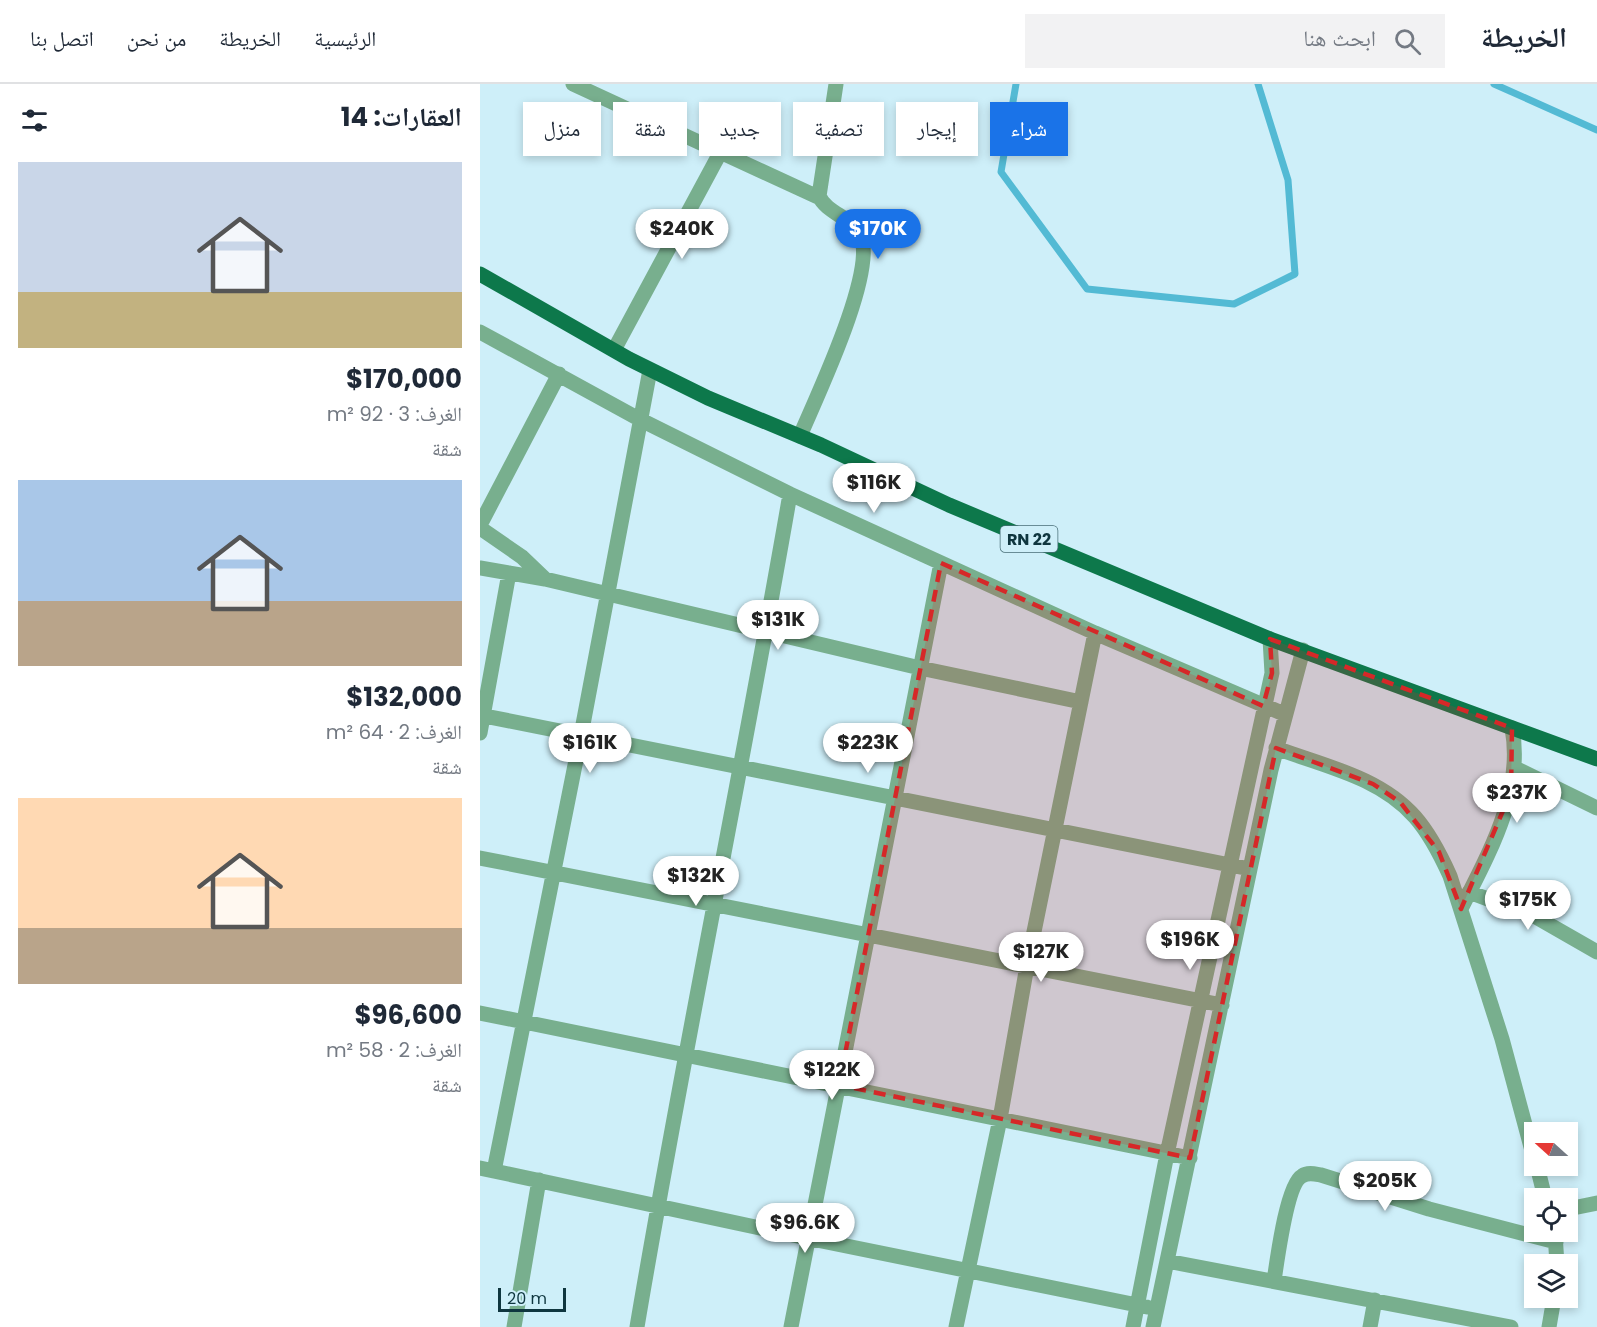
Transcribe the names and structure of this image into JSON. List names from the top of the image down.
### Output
{
  "streets": {
    "main road": ["RN 22"]
  },
  "scale_bar": "20 m",
  "north": "left",
  "page": {
    "header": "الخريطة",
    "search": "ابحث هنا",
    "nav": [
      "الرئيسية",
      "الخريطة",
      "من نحن",
      "اتصل بنا"
    ],
    "heading": "العقارات: 14",
    "chip": [
      "شراء",
      "إيجار",
      "تصفية",
      "جديد",
      "شقة",
      "منزل"
    ],
    "list": [
      {
        "name": "$170,000",
        "note": "الغرف: 3 · 92 m² · شقة"
      },
      {
        "name": "$132,000",
        "note": "الغرف: 2 · 64 m² · شقة"
      },
      {
        "name": "$96,600",
        "note": "الغرف: 2 · 58 m² · شقة"
      }
    ],
    "price": [
      "$240K",
      "$170K",
      "$116K",
      "$131K",
      "$161K",
      "$223K",
      "$237K",
      "$132K",
      "$175K",
      "$196K",
      "$127K",
      "$122K",
      "$205K",
      "$96.6K"
    ],
    "scale": "20 m"
  }
}
